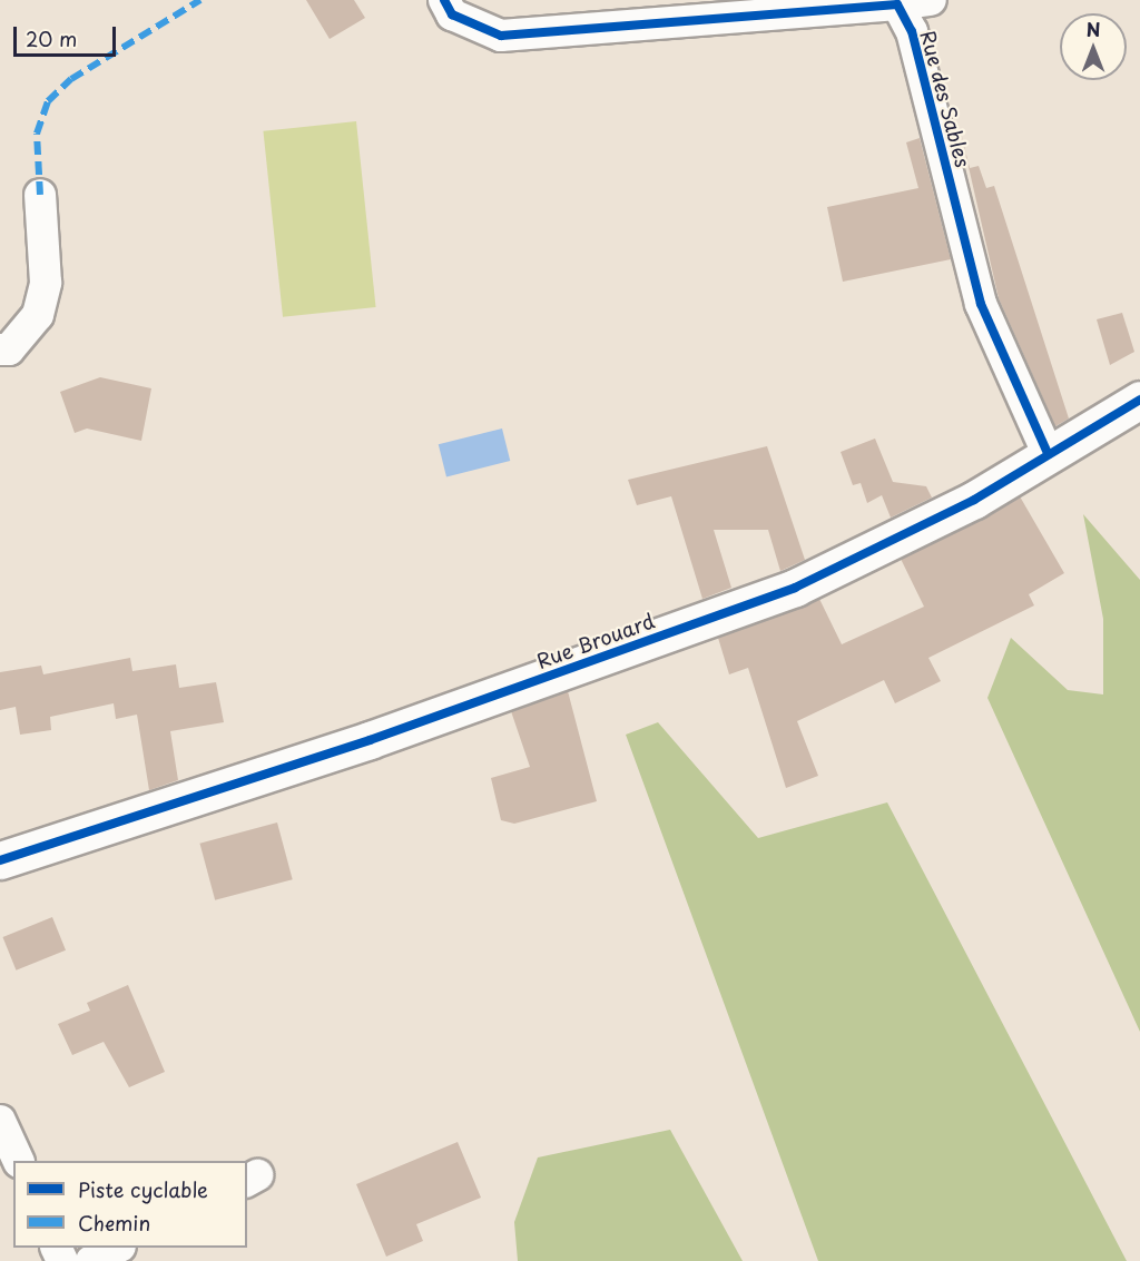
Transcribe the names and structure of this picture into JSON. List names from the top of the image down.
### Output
{
  "streets": {
    "street": ["Rue des Sables", "Rue Brouard"]
  },
  "crossings": [
    ["Rue des Sables", "Rue Brouard"]
  ],
  "legend": ["Piste cyclable", "Chemin"],
  "scale_bar": "20 m",
  "north": "top"
}
